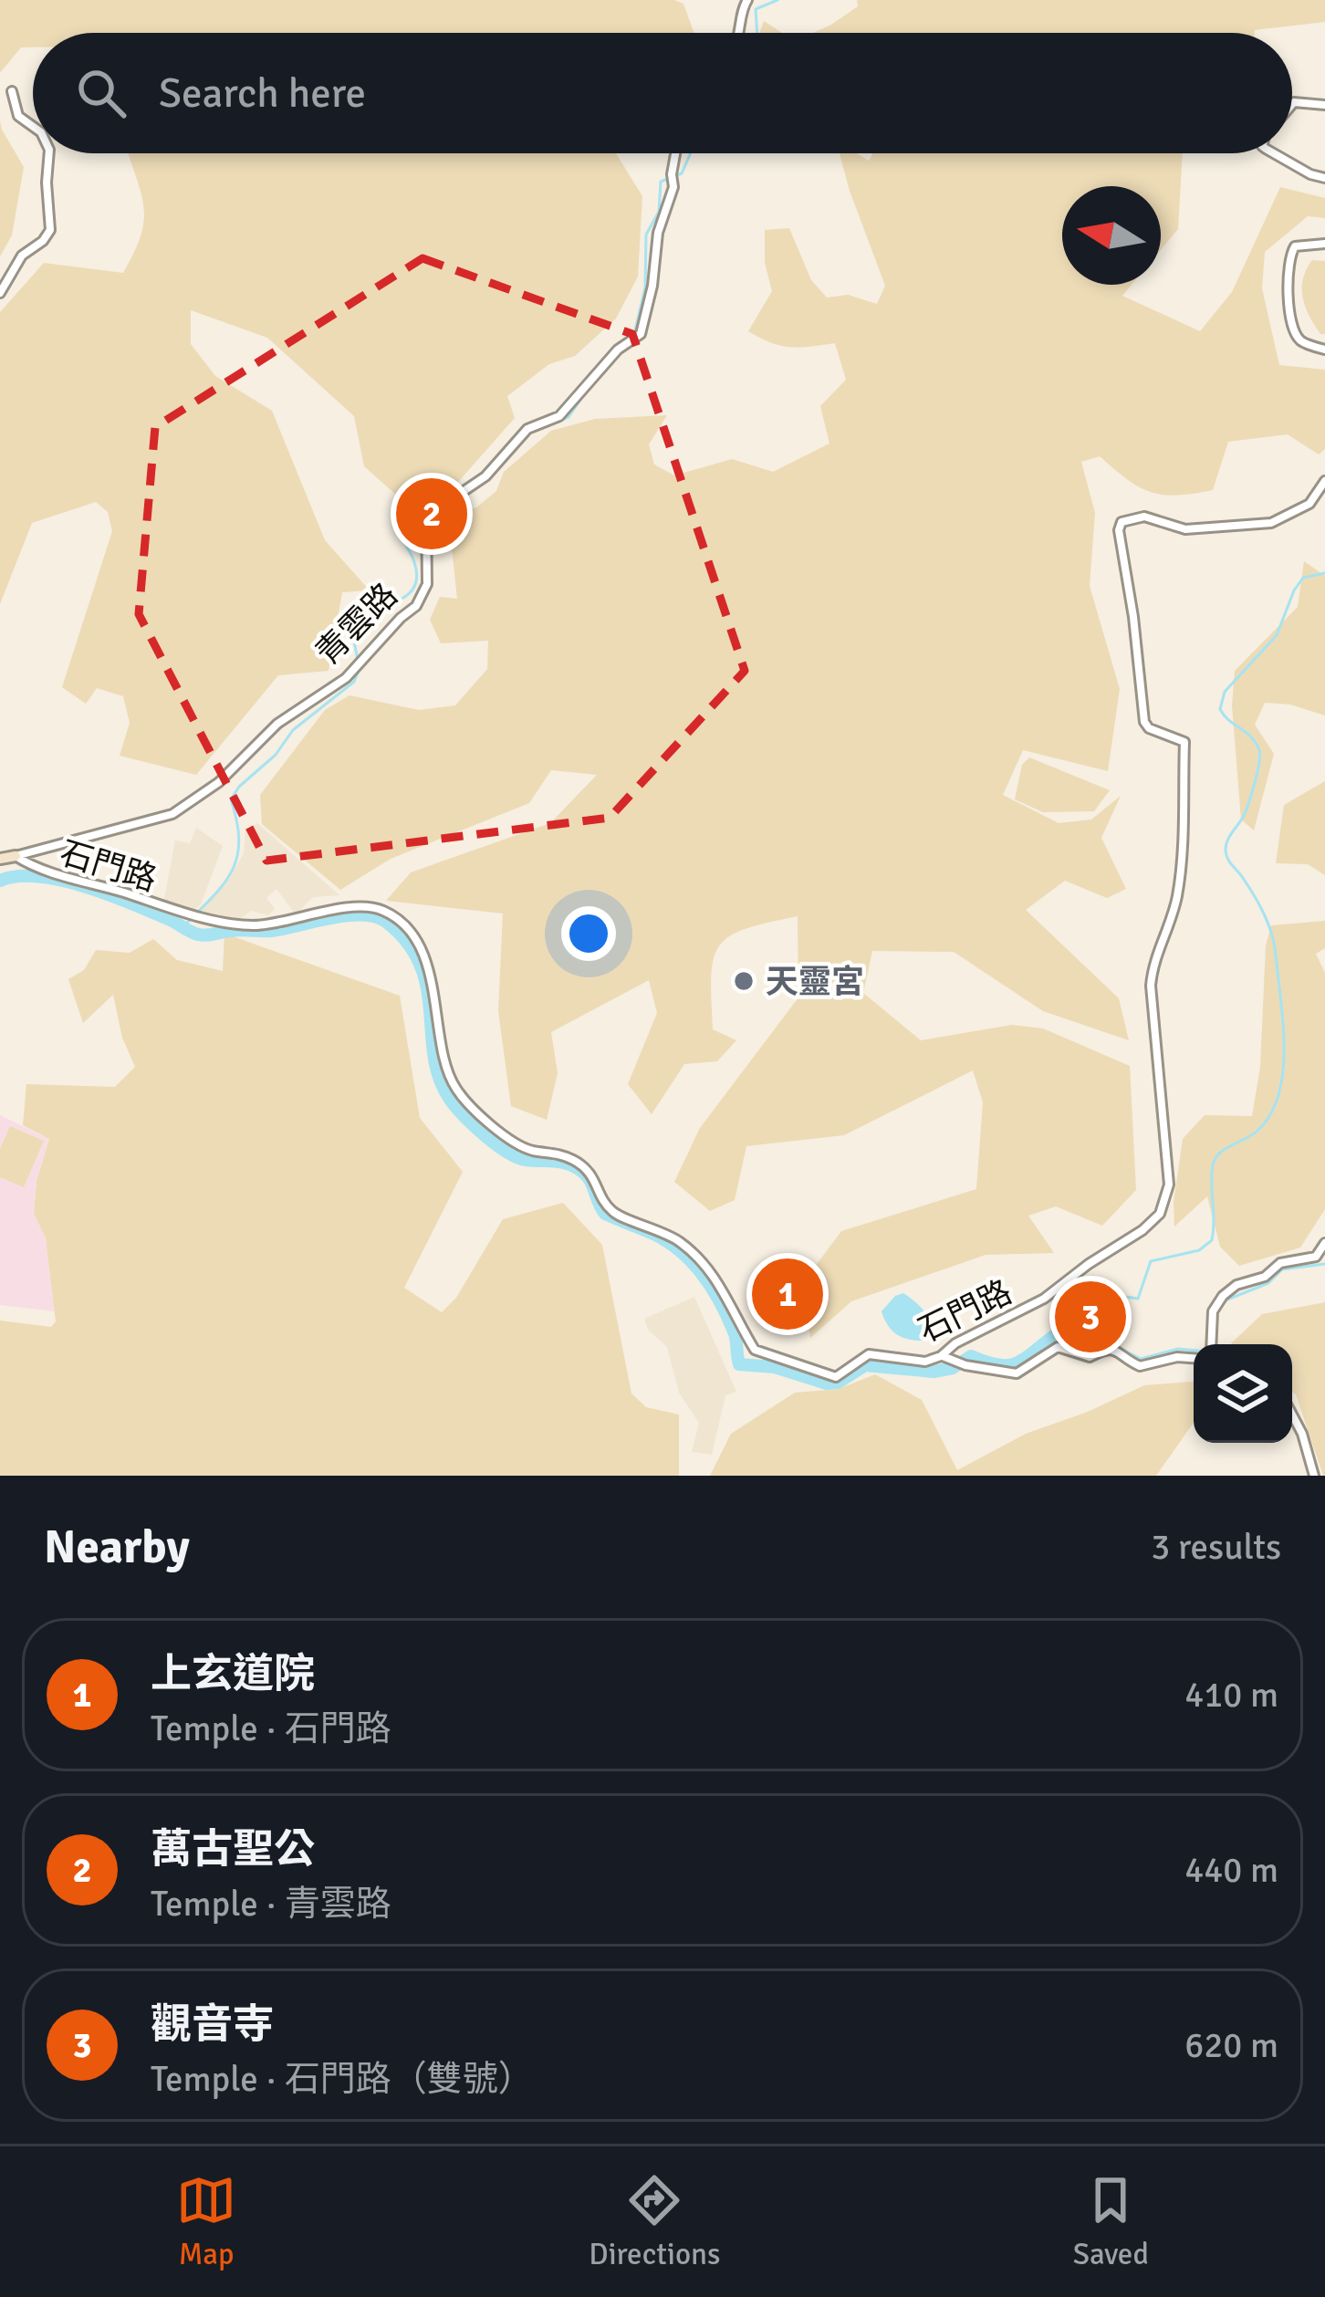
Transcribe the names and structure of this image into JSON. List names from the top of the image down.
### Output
{
  "streets": {
    "street": ["青雲路", "石門路"]
  },
  "crossings": [
    ["青雲路", "石門路"]
  ],
  "places": ["天靈宮"],
  "north": "left",
  "page": {
    "search": "Search here",
    "pins": ["2", "1", "3"],
    "heading": ["Nearby", "3 results"],
    "list": [
      {
        "mark": "1",
        "name": "上玄道院",
        "note": "Temple · 石門路",
        "value": "410 m"
      },
      {
        "mark": "2",
        "name": "萬古聖公",
        "note": "Temple · 青雲路",
        "value": "440 m"
      },
      {
        "mark": "3",
        "name": "觀音寺",
        "note": "Temple · 石門路（雙號）",
        "value": "620 m"
      }
    ],
    "nav": ["Map", "Directions", "Saved"]
  }
}
